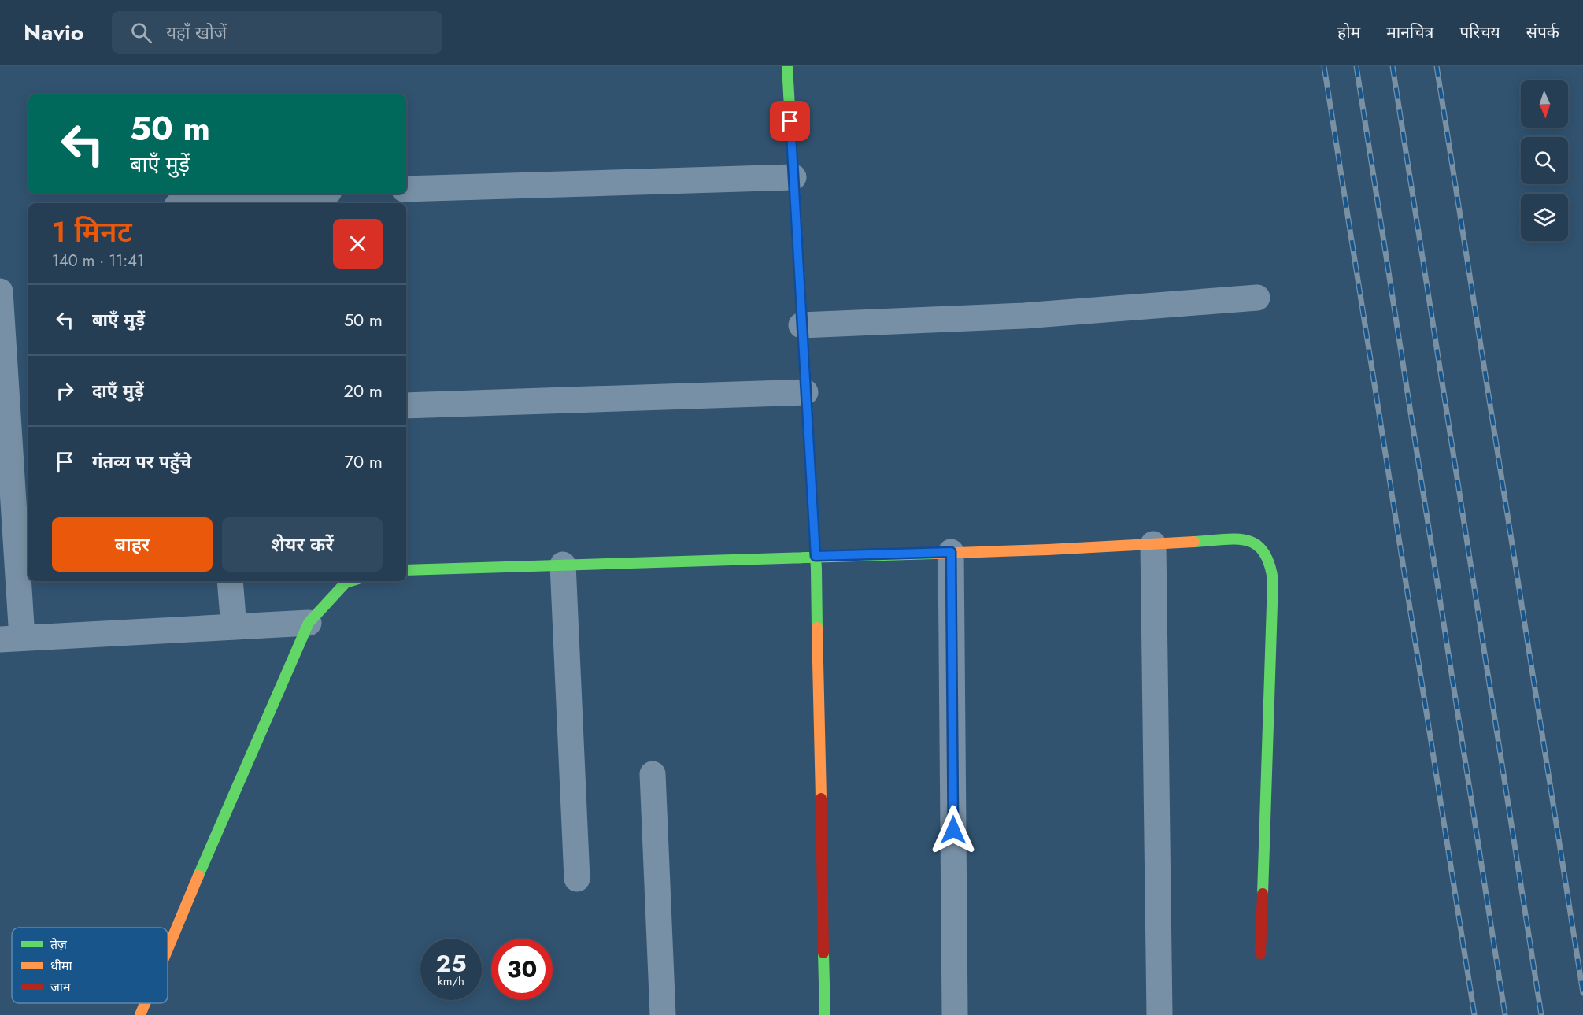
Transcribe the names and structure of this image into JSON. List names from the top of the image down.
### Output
{
  "legend": ["तेज़", "धीमा", "जाम"],
  "north": "bottom",
  "page": {
    "header": "Navio",
    "search": "यहाँ खोजें",
    "nav": [
      "होम",
      "मानचित्र",
      "परिचय",
      "संपर्क"
    ],
    "turn": ["50 m", "बाएँ मुड़ें"],
    "heading": ["1 मिनट", "140 m · 11:41"],
    "list": [
      {
        "name": "बाएँ मुड़ें",
        "value": "50 m"
      },
      {
        "name": "दाएँ मुड़ें",
        "value": "20 m"
      },
      {
        "name": "गंतव्य पर पहुँचे",
        "value": "70 m"
      }
    ],
    "buttons": ["बाहर", "शेयर करें"],
    "speed": "25 km/h",
    "limit": "30"
  }
}
